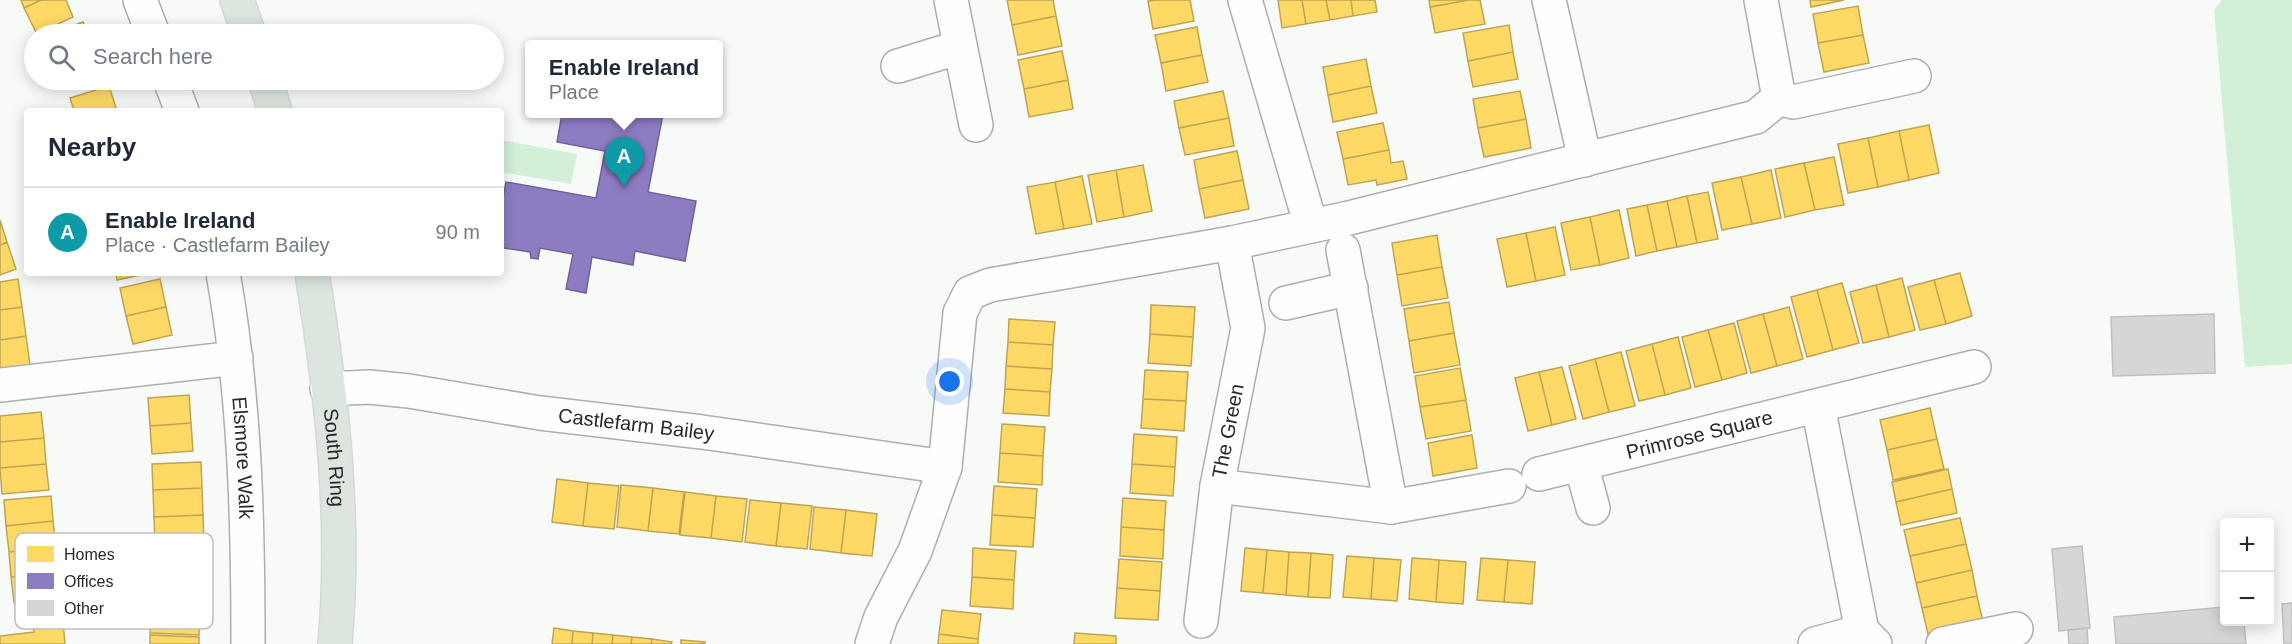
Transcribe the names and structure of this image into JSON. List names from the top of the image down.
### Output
{
  "streets": {
    "main road": ["South Ring"],
    "street": [
      "Castlefarm Bailey",
      "The Green",
      "Primrose Square",
      "Elsmore Walk"
    ]
  },
  "crossings": [
    ["Castlefarm Bailey", "South Ring"],
    ["The Green", "Primrose Square"]
  ],
  "legend": ["Homes", "Offices", "Other"],
  "page": {
    "search": "Search here",
    "popup": ["Enable Ireland", "Place"],
    "heading": "Nearby",
    "pins": "A",
    "list": [
      {
        "mark": "A",
        "name": "Enable Ireland",
        "note": "Place · Castlefarm Bailey",
        "value": "90 m"
      }
    ],
    "map_buttons": ["+", "−"]
  }
}
